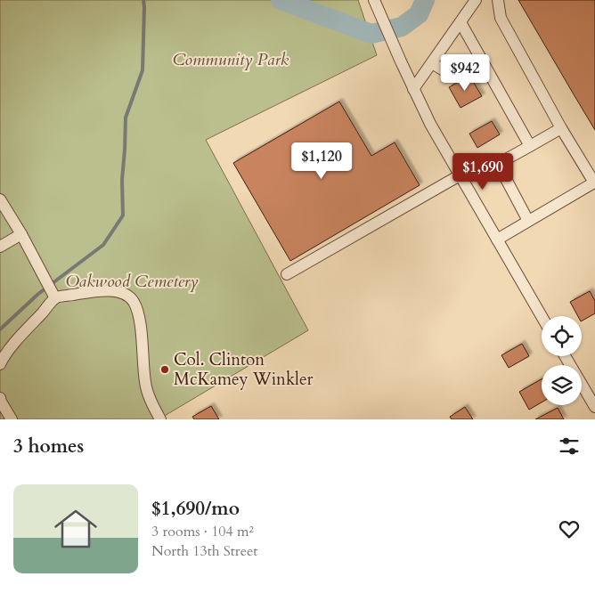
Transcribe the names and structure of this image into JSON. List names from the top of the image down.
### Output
{
  "parks": ["Community Park", "Oakwood Cemetery"],
  "places": ["Col. Clinton McKamey Winkler"],
  "page": {
    "price": ["$942", "$1,120", "$1,690"],
    "heading": "3 homes",
    "list": [
      {
        "name": "$1,690/mo",
        "note": "3 rooms · 104 m² · North 13th Street"
      }
    ]
  }
}
